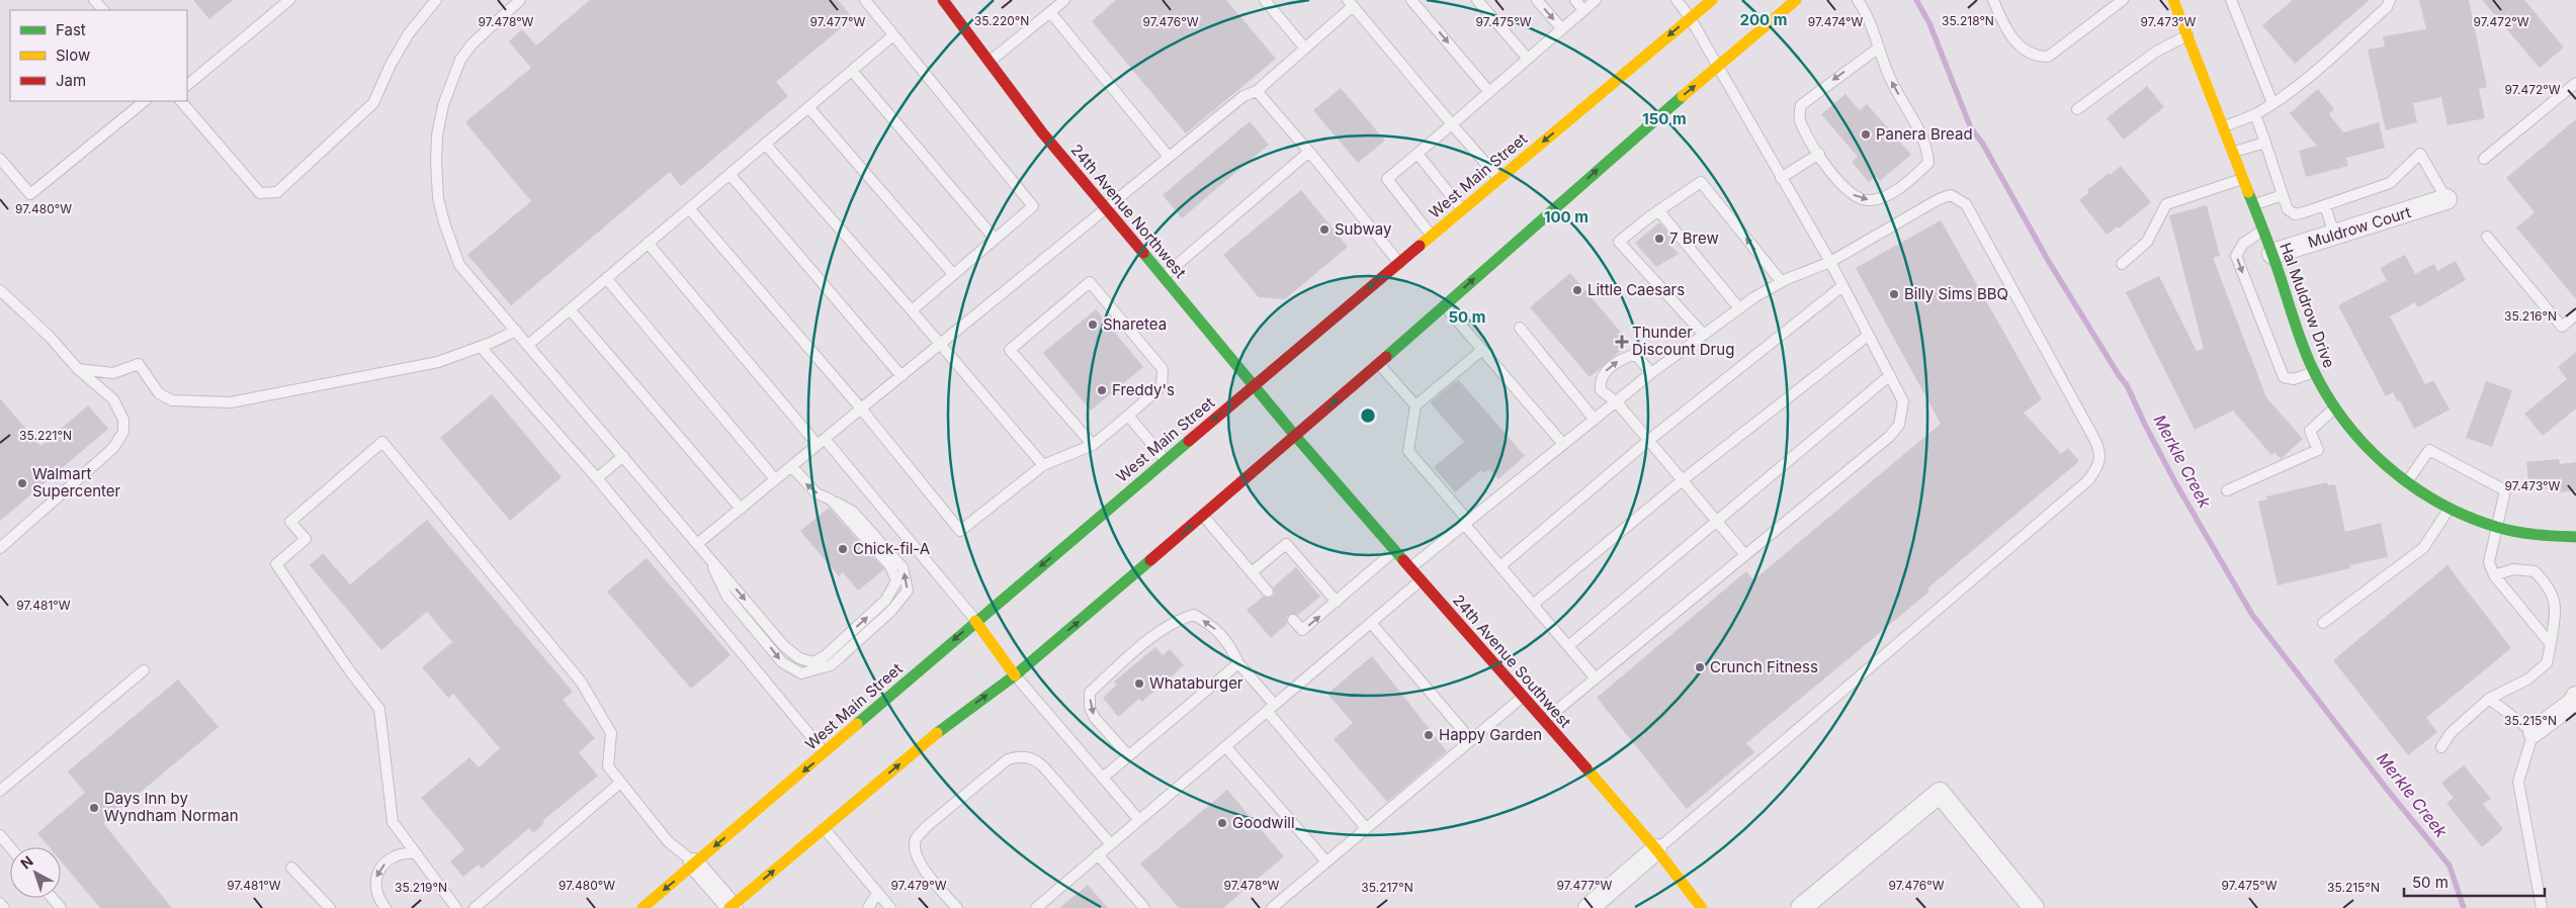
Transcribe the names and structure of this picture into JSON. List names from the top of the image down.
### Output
{
  "streets": {
    "main road": [
      "West Main Street",
      "24th Avenue Northwest",
      "Hal Muldrow Drive",
      "24th Avenue Southwest"
    ],
    "street": ["Muldrow Court"]
  },
  "crossings": [
    ["West Main Street", "24th Avenue Northwest"],
    ["24th Avenue Northwest", "24th Avenue Southwest"],
    ["Muldrow Court", "Hal Muldrow Drive"]
  ],
  "water": ["Merkle Creek"],
  "places": {
    "other": [
      "Panera Bread",
      "Subway",
      "7 Brew",
      "Little Caesars",
      "Billy Sims BBQ",
      "Sharetea",
      "Freddy's",
      "Walmart Supercenter",
      "Chick-fil-A",
      "Crunch Fitness",
      "Whataburger",
      "Happy Garden",
      "Days Inn by Wyndham Norman",
      "Goodwill"
    ],
    "health": ["Thunder Discount Drug"]
  },
  "legend": ["Fast", "Slow", "Jam"],
  "scale_bar": "50 m",
  "north": "top left",
  "coordinates": [
    "35.220°N",
    "35.218°N",
    "97.478°W",
    "97.477°W",
    "97.476°W",
    "97.475°W",
    "97.474°W",
    "97.473°W",
    "97.472°W",
    "97.480°W",
    "35.216°N",
    "35.221°N",
    "97.481°W",
    "35.215°N",
    "97.479°W",
    "35.219°N",
    "35.217°N"
  ],
  "rings": [
    "200 m",
    "150 m",
    "100 m",
    "50 m"
  ]
}
